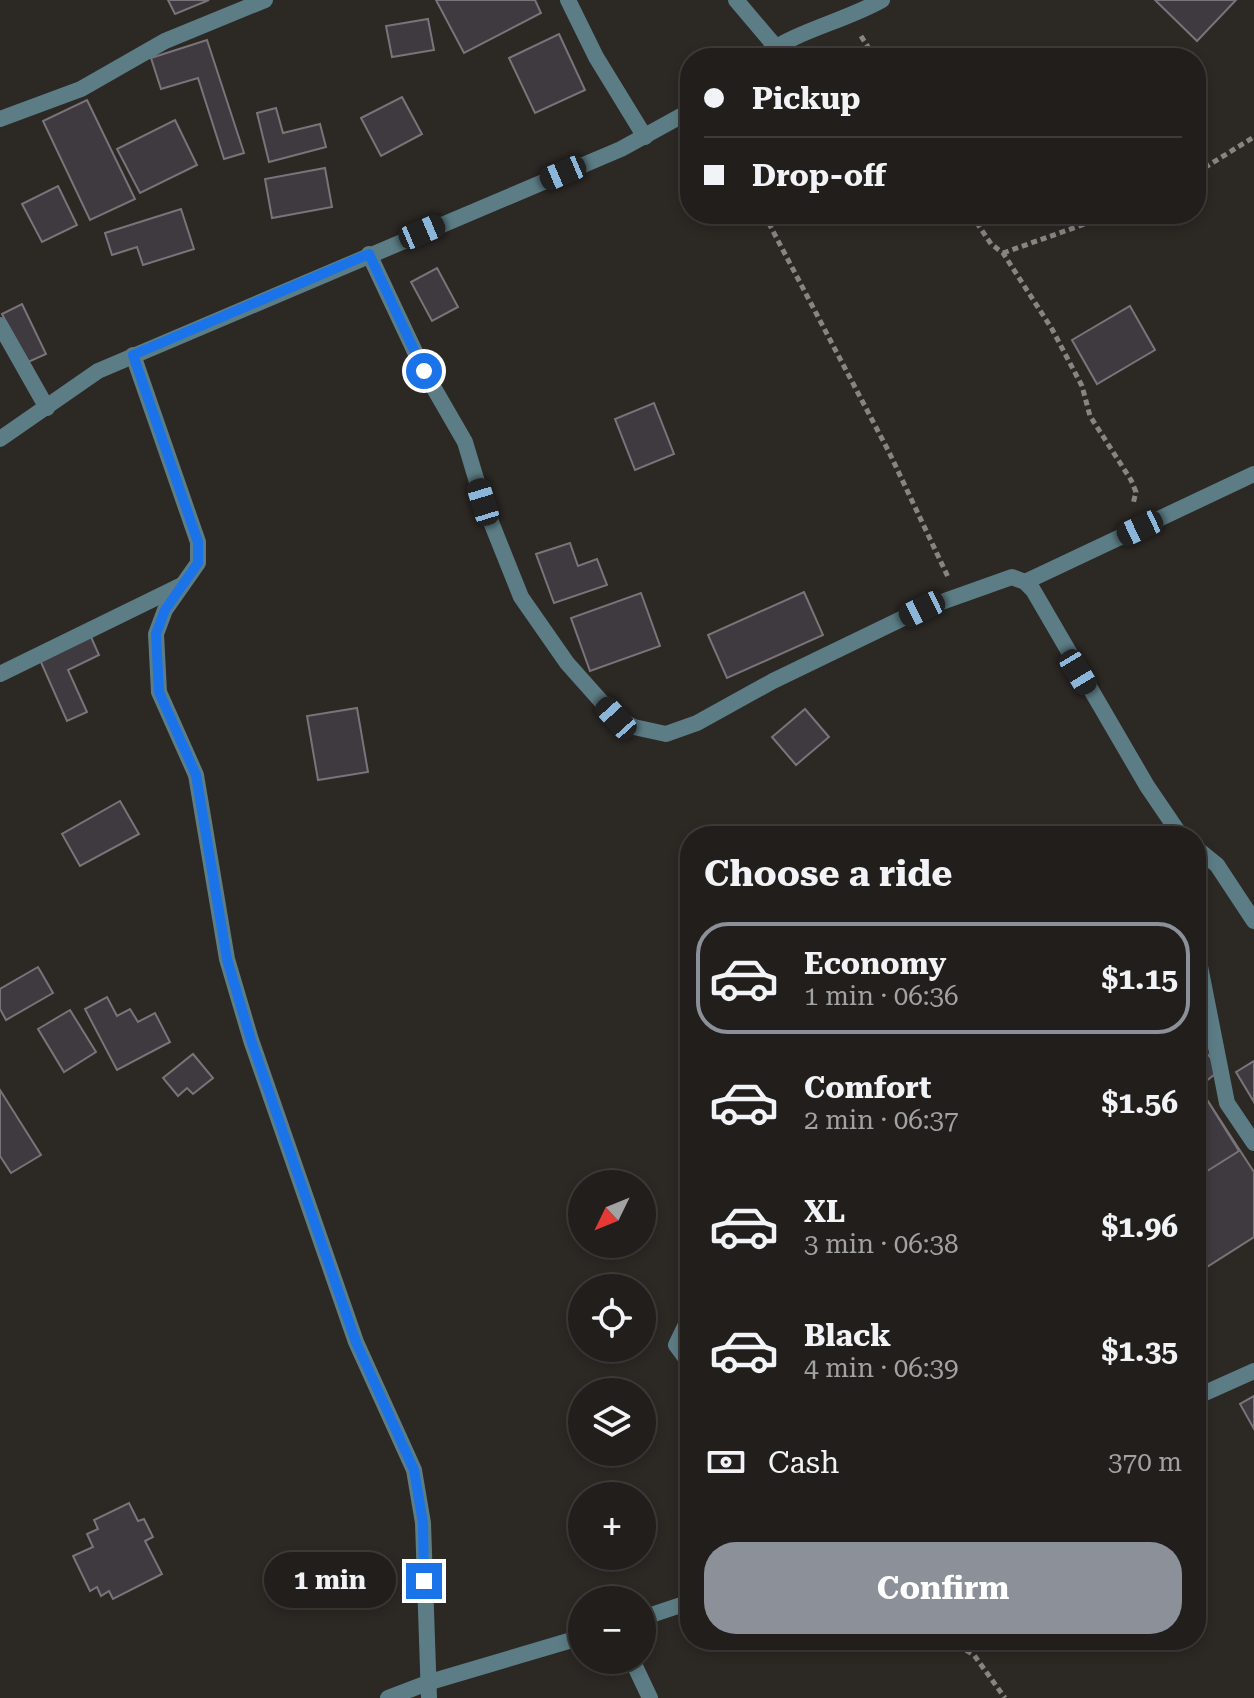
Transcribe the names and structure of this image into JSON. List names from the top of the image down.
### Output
{
  "north": "bottom left",
  "page": {
    "banner": ["Pickup", "Drop-off"],
    "heading": "Choose a ride",
    "list": [
      {
        "name": "Economy",
        "note": "1 min · 06:36",
        "value": "$1.15"
      },
      {
        "name": "Comfort",
        "note": "2 min · 06:37",
        "value": "$1.56"
      },
      {
        "name": "XL",
        "note": "3 min · 06:38",
        "value": "$1.96"
      },
      {
        "name": "Black",
        "note": "4 min · 06:39",
        "value": "$1.35"
      }
    ],
    "map_buttons": ["+", "−"],
    "pay": ["Cash", "370 m"],
    "buttons": "Confirm",
    "bubble": "1 min"
  }
}
